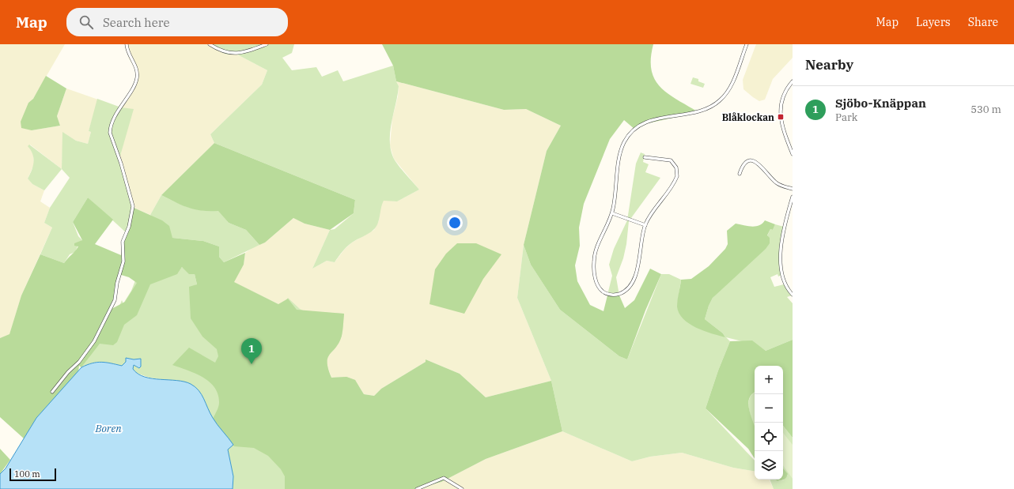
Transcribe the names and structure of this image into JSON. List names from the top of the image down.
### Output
{
  "water": ["Boren"],
  "places": {
    "transit": ["Blåklockan"]
  },
  "scale_bar": "100 m",
  "page": {
    "header": "Map",
    "search": "Search here",
    "nav": ["Map", "Layers", "Share"],
    "heading": "Nearby",
    "list": [
      {
        "mark": "1",
        "name": "Sjöbo-Knäppan",
        "note": "Park",
        "value": "530 m"
      }
    ],
    "pins": "1",
    "map_buttons": ["+", "−"],
    "scale": "100 m"
  }
}
